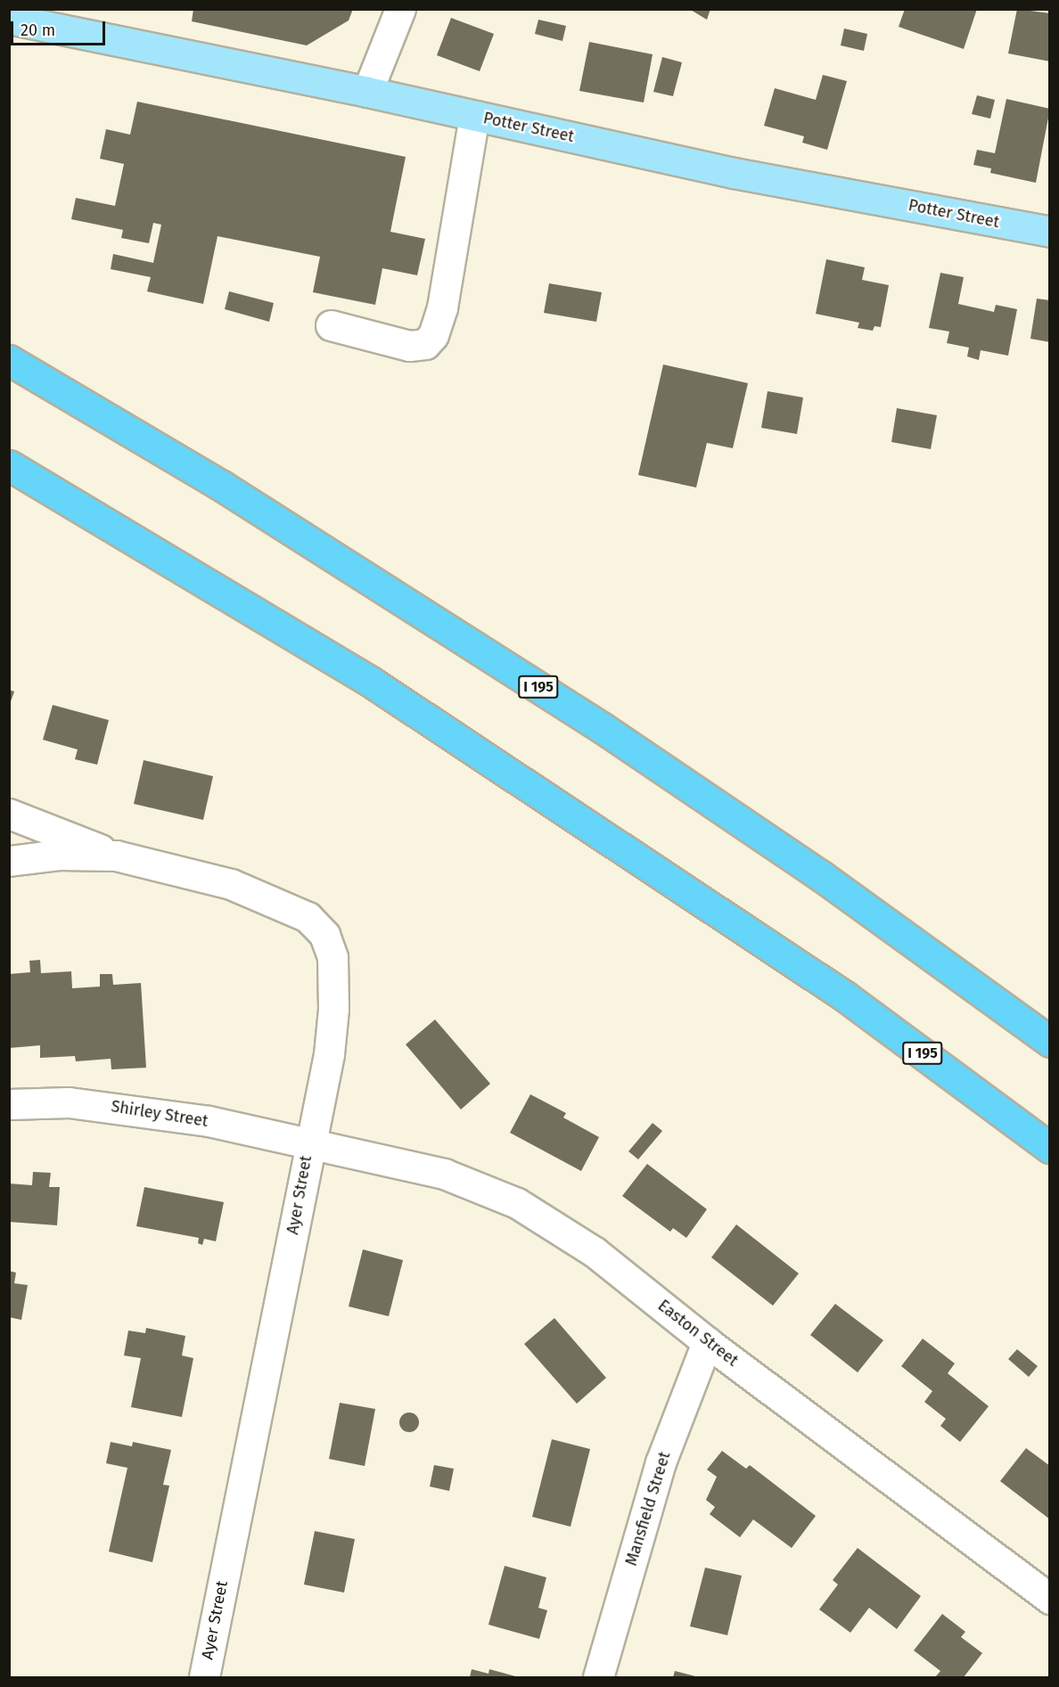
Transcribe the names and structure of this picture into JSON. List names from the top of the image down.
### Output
{
  "streets": {
    "highway": ["I 195"],
    "main road": ["Potter Street"],
    "street": [
      "Shirley Street",
      "Ayer Street",
      "Easton Street",
      "Mansfield Street"
    ]
  },
  "crossings": [
    ["Shirley Street", "Ayer Street"],
    ["Shirley Street", "Easton Street"],
    ["Ayer Street", "Easton Street"],
    ["Easton Street", "Mansfield Street"]
  ],
  "scale_bar": "20 m"
}
